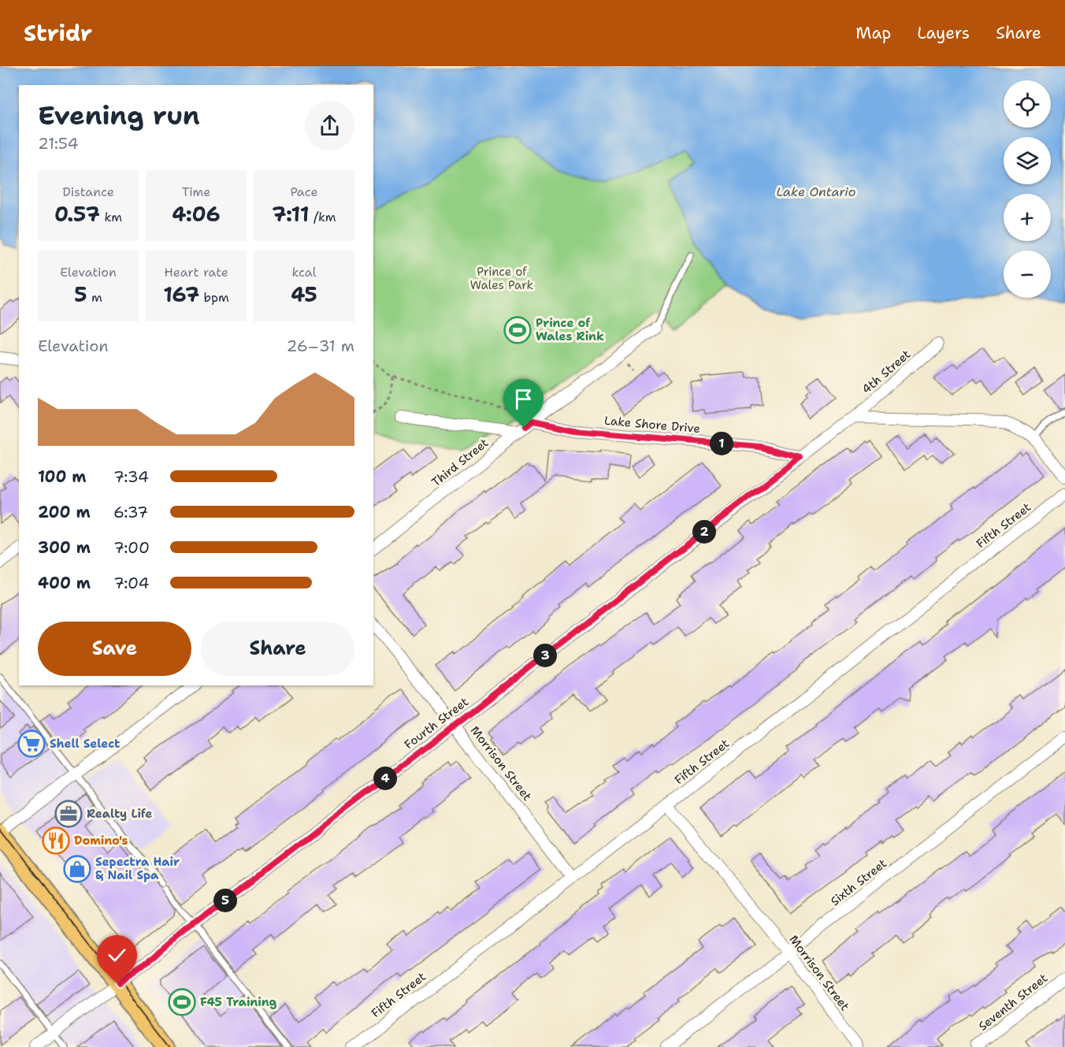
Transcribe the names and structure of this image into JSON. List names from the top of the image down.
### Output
{
  "streets": {
    "street": [
      "4th Street",
      "Lake Shore Drive",
      "Third Street",
      "Fifth Street",
      "Fourth Street",
      "Morrison Street",
      "Sixth Street",
      "Seventh Street"
    ]
  },
  "crossings": [
    ["4th Street", "Fourth Street"],
    ["Lake Shore Drive", "Third Street"],
    ["Lake Shore Drive", "Fourth Street"],
    ["Fifth Street", "Morrison Street"],
    ["Fourth Street", "Morrison Street"],
    ["Morrison Street", "Sixth Street"]
  ],
  "water": ["Lake Ontario"],
  "parks": ["Prince of Wales Park"],
  "places": {
    "sports": ["Prince of Wales Rink", "F45 Training"],
    "supermarket": ["Shell Select"],
    "office": ["Realty Life"],
    "restaurant": ["Domino's"],
    "shop": ["Sepectra Hair & Nail Spa"]
  },
  "page": {
    "header": "Stridr",
    "nav": ["Map", "Layers", "Share"],
    "map_buttons": ["+", "−"],
    "heading": ["Evening run", "21:54"],
    "stats": [
      ["Distance", "0.57 km"],
      ["Time", "4:06"],
      ["Pace", "7:11 /km"],
      ["Elevation", "5 m"],
      ["Heart rate", "167 bpm"],
      ["kcal", "45"]
    ],
    "chart": ["Elevation", "26–31 m"],
    "pins": [
      "1",
      "2",
      "3",
      "4",
      "5"
    ],
    "list": [
      {
        "name": "100 m",
        "note": "7:34"
      },
      {
        "name": "200 m",
        "note": "6:37"
      },
      {
        "name": "300 m",
        "note": "7:00"
      },
      {
        "name": "400 m",
        "note": "7:04"
      }
    ],
    "buttons": ["Save", "Share"]
  }
}
